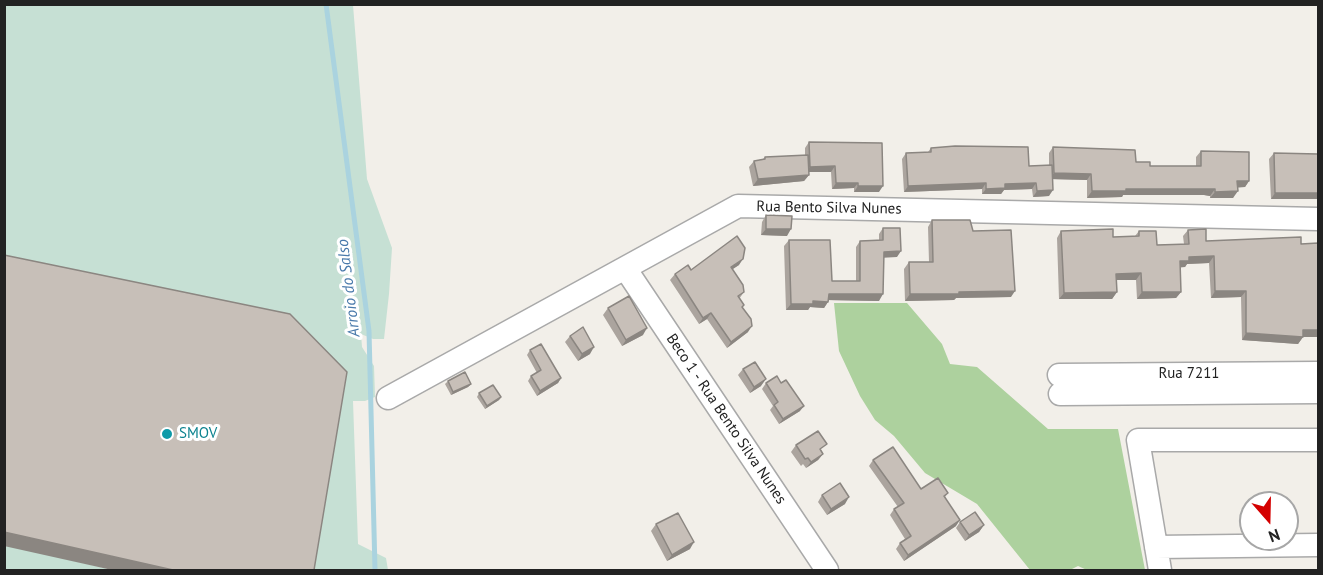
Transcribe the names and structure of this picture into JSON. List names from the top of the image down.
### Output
{
  "streets": {
    "street": ["Rua Bento Silva Nunes", "Rua 7211", "Beco 1 - Rua Bento Silva Nunes"]
  },
  "crossings": [
    ["Rua Bento Silva Nunes", "Beco 1 - Rua Bento Silva Nunes"]
  ],
  "water": ["Arroio do Salso"],
  "places": ["SMOV"],
  "north": "bottom"
}
